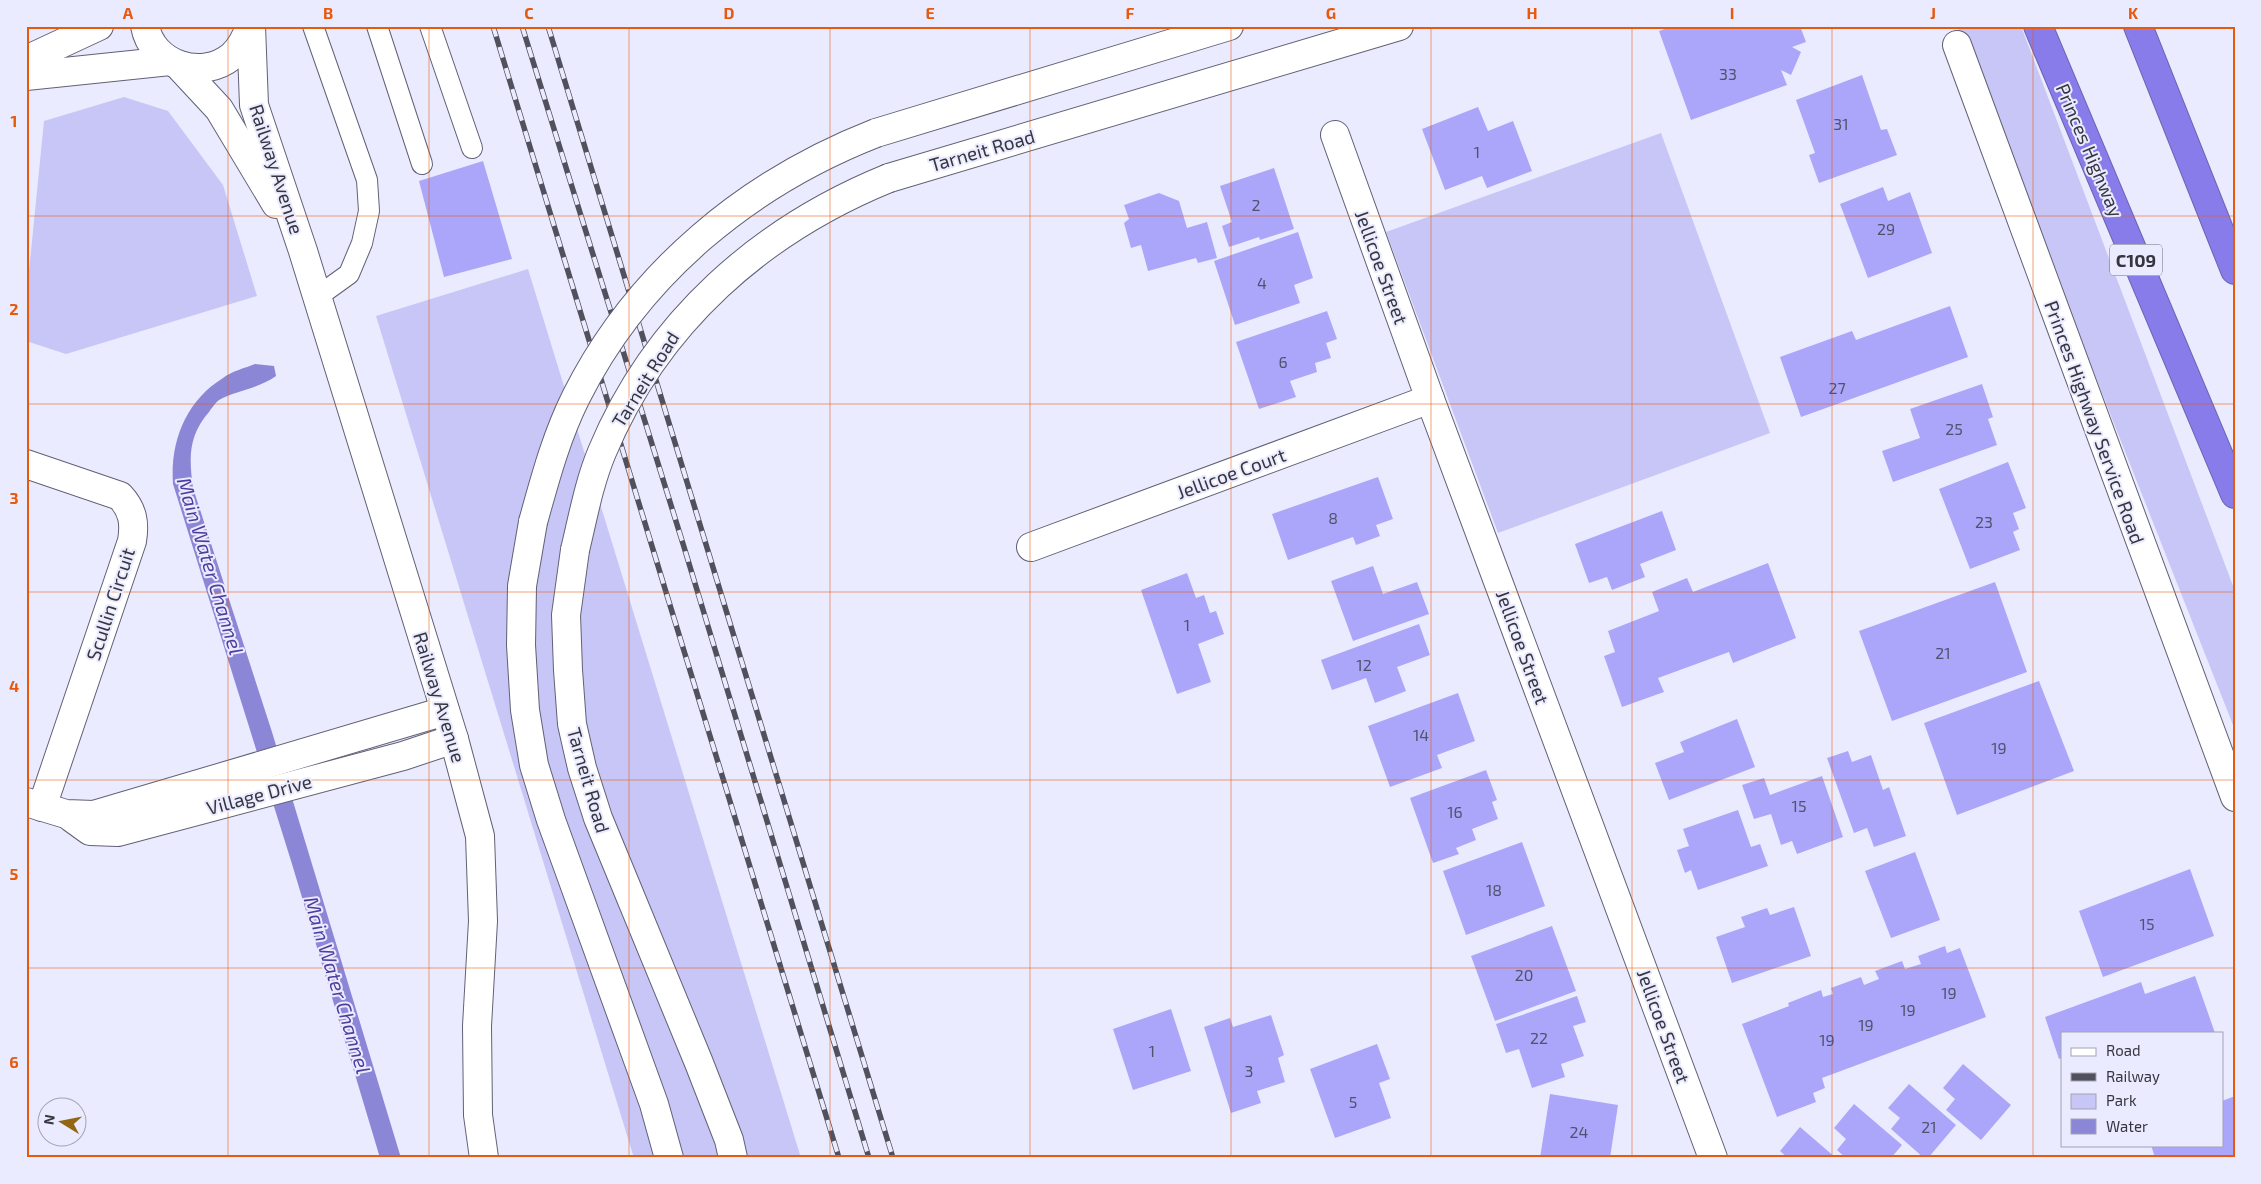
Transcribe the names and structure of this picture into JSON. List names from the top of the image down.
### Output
{
  "streets": {
    "highway": ["Princes Highway", "C109"],
    "street": [
      "Tarneit Road",
      "Railway Avenue",
      "Jellicoe Street",
      "Princes Highway Service Road",
      "Jellicoe Court",
      "Scullin Circuit",
      "Village Drive"
    ]
  },
  "crossings": [
    ["Railway Avenue", "Village Drive"],
    ["Jellicoe Street", "Jellicoe Court"],
    ["Scullin Circuit", "Village Drive"]
  ],
  "water": ["Main Water Channel"],
  "house_numbers": [
    "33",
    "31",
    "1",
    "2",
    "29",
    "4",
    "6",
    "27",
    "25",
    "8",
    "23",
    "1",
    "21",
    "12",
    "14",
    "19",
    "15",
    "16",
    "18",
    "15",
    "20",
    "19",
    "19",
    "19",
    "22",
    "19",
    "1",
    "3",
    "5",
    "21",
    "24"
  ],
  "legend": [
    "Road",
    "Railway",
    "Park",
    "Water"
  ],
  "north": "left",
  "grid": {
    "columns": [
      "A",
      "B",
      "C",
      "D",
      "E",
      "F",
      "G",
      "H",
      "I",
      "J",
      "K"
    ],
    "rows": [
      "1",
      "2",
      "3",
      "4",
      "5",
      "6"
    ]
  }
}
